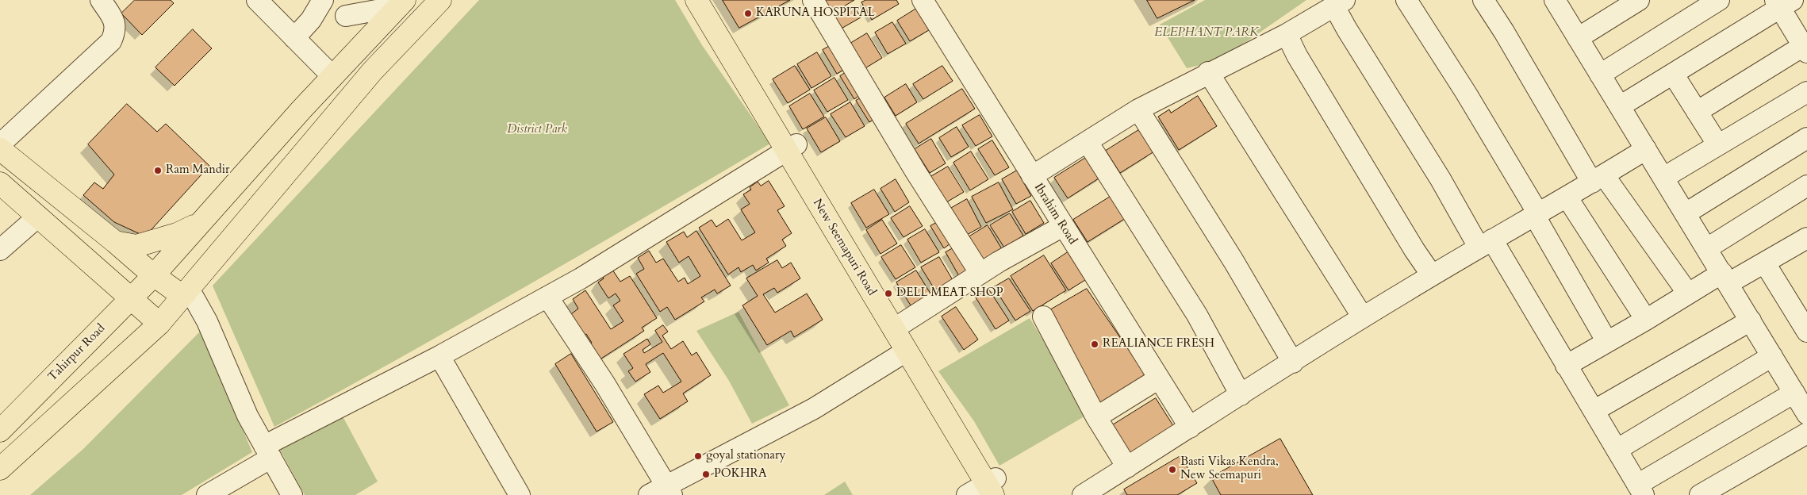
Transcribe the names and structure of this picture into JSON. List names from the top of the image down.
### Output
{
  "streets": {
    "main road": ["New Seemapuri Road", "Tahirpur Road"],
    "street": ["Ibrahim Road"]
  },
  "parks": ["ELEPHANT PARK", "District Park"],
  "places": [
    "KARUNA HOSPITAL",
    "Ram Mandir",
    "DELL MEAT SHOP",
    "REALIANCE FRESH",
    "goyal stationary",
    "Basti Vikas Kendra, New Seemapuri",
    "POKHRA"
  ]
}
